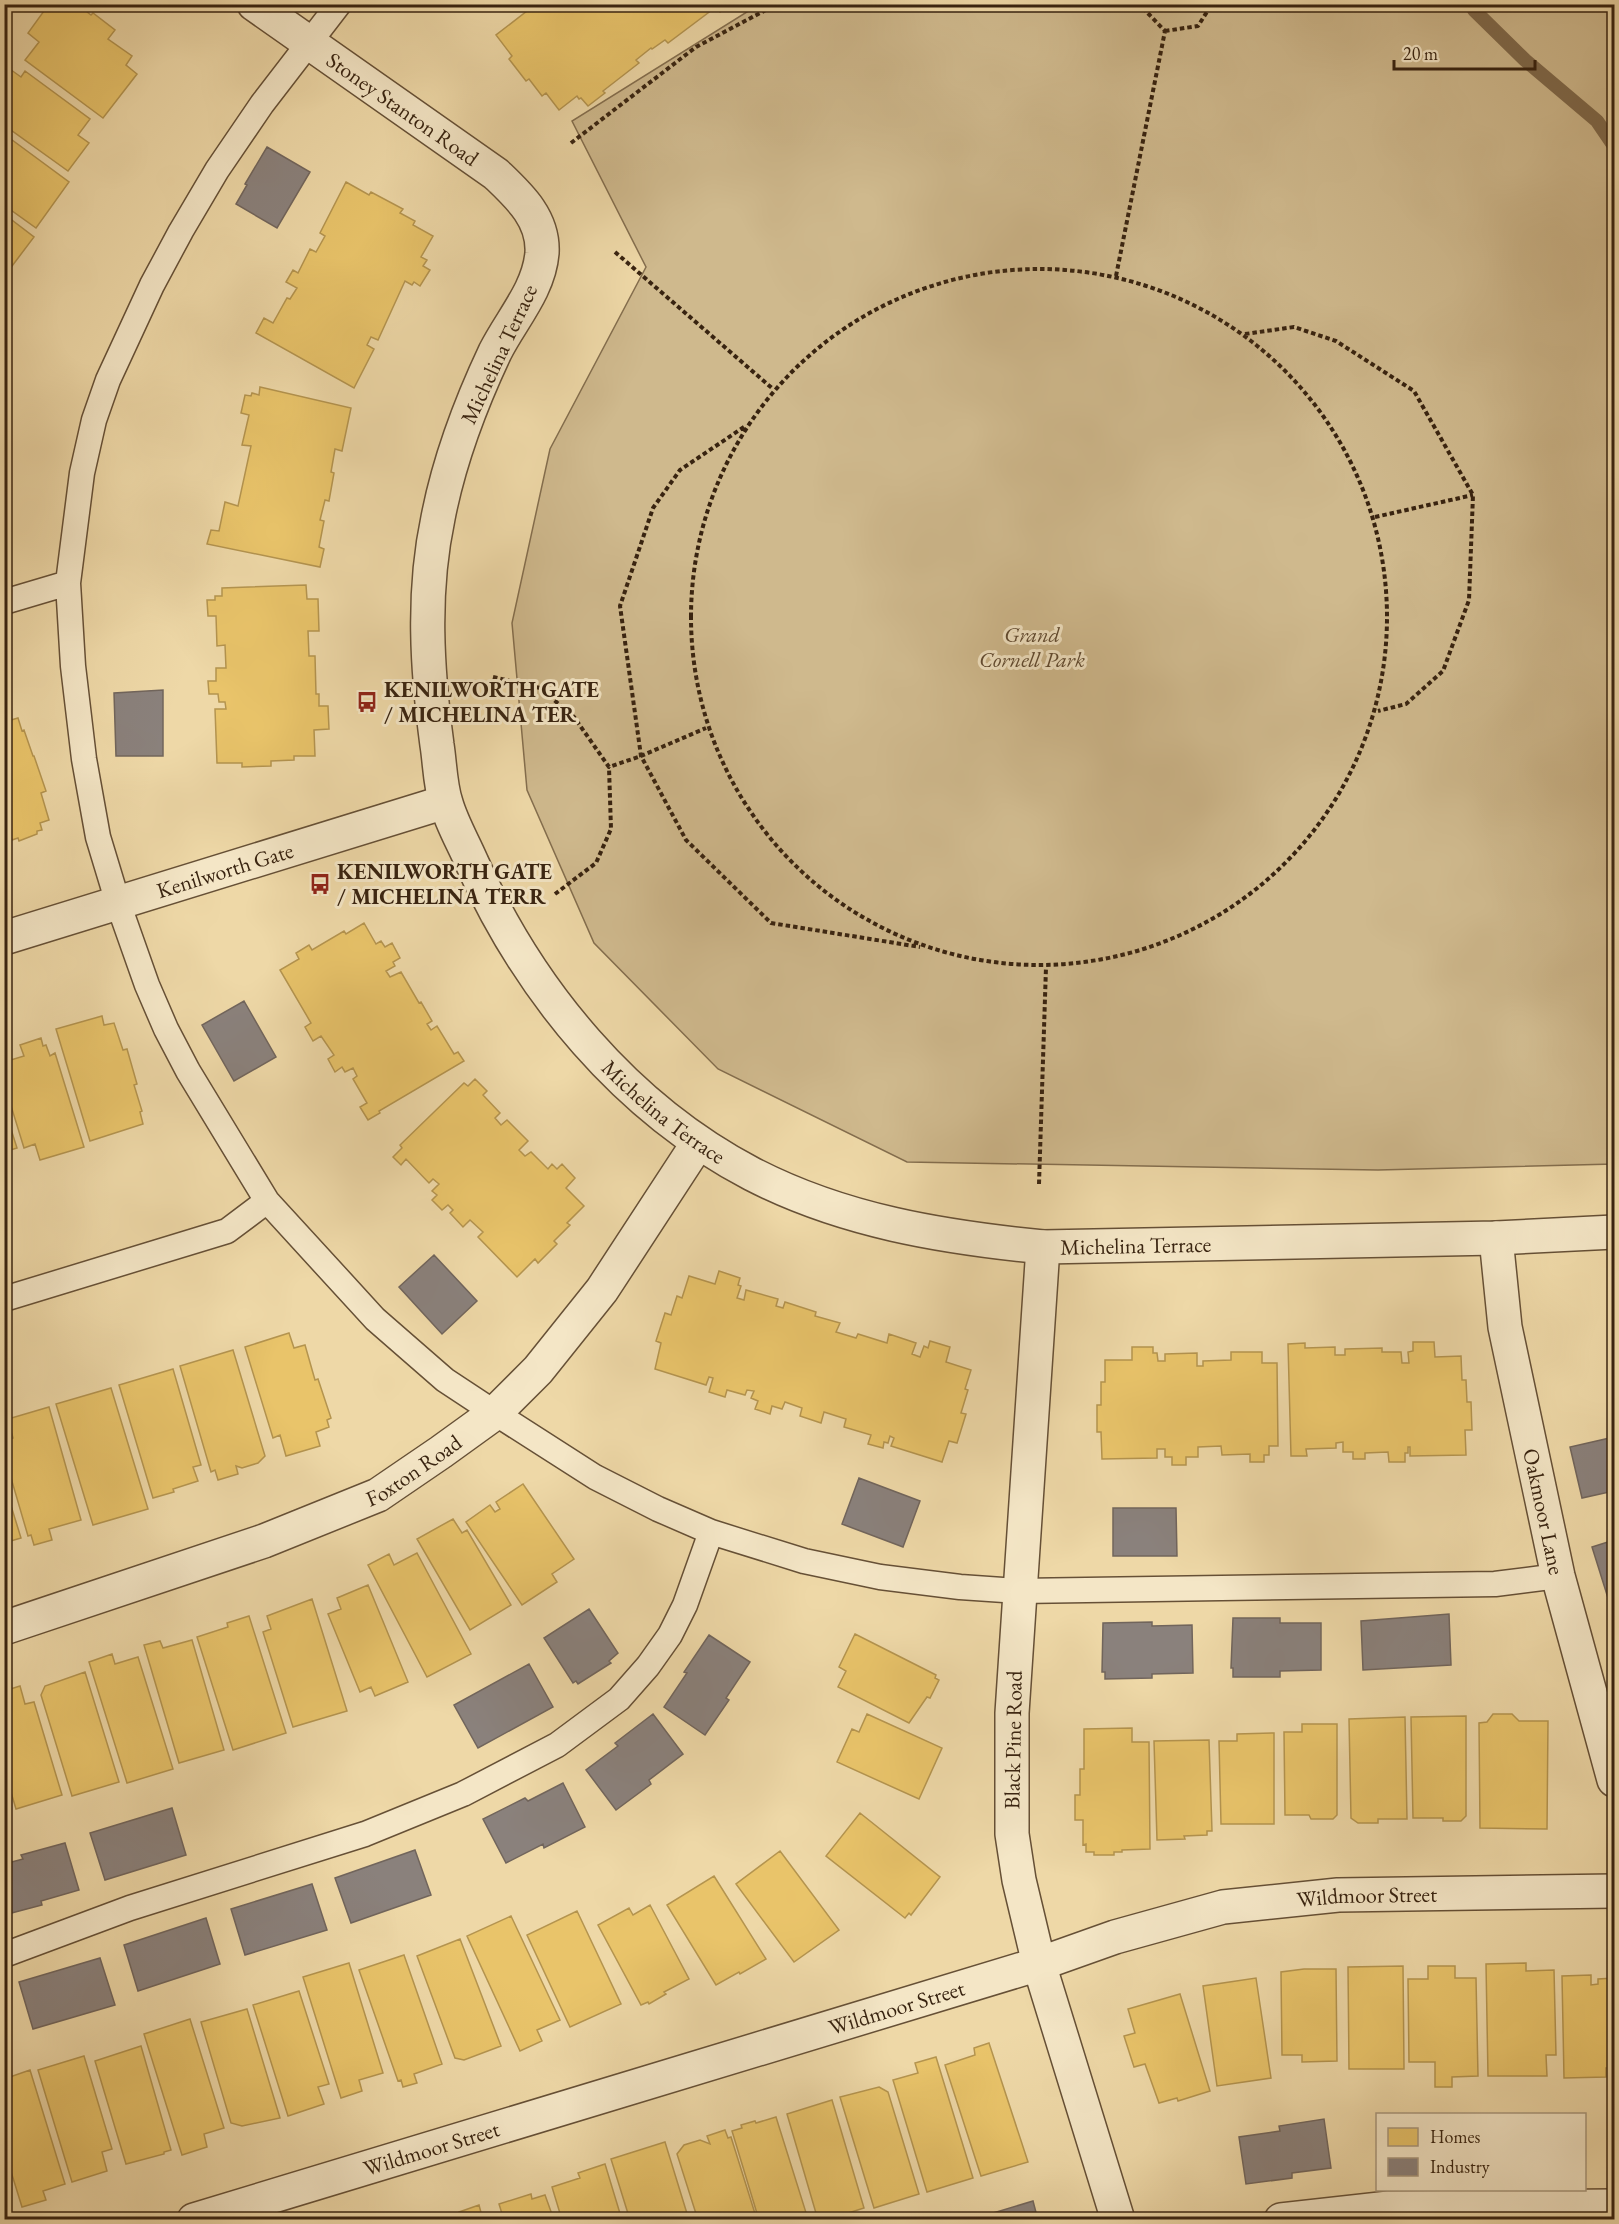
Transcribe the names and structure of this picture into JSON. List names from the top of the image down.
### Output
{
  "streets": {
    "street": [
      "Stoney Stanton Road",
      "Michelina Terrace",
      "Kenilworth Gate",
      "Foxton Road",
      "Oakmoor Lane",
      "Black Pine Road",
      "Wildmoor Street"
    ]
  },
  "crossings": [
    ["Stoney Stanton Road", "Michelina Terrace"],
    ["Michelina Terrace", "Kenilworth Gate"],
    ["Michelina Terrace", "Foxton Road"],
    ["Michelina Terrace", "Oakmoor Lane"],
    ["Michelina Terrace", "Black Pine Road"],
    ["Black Pine Road", "Wildmoor Street"]
  ],
  "parks": ["Grand Cornell Park"],
  "places": {
    "bus stop": ["KENILWORTH GATE / MICHELINA TER", "KENILWORTH GATE / MICHELINA TERR"]
  },
  "legend": ["Homes", "Industry"],
  "scale_bar": "20 m"
}
